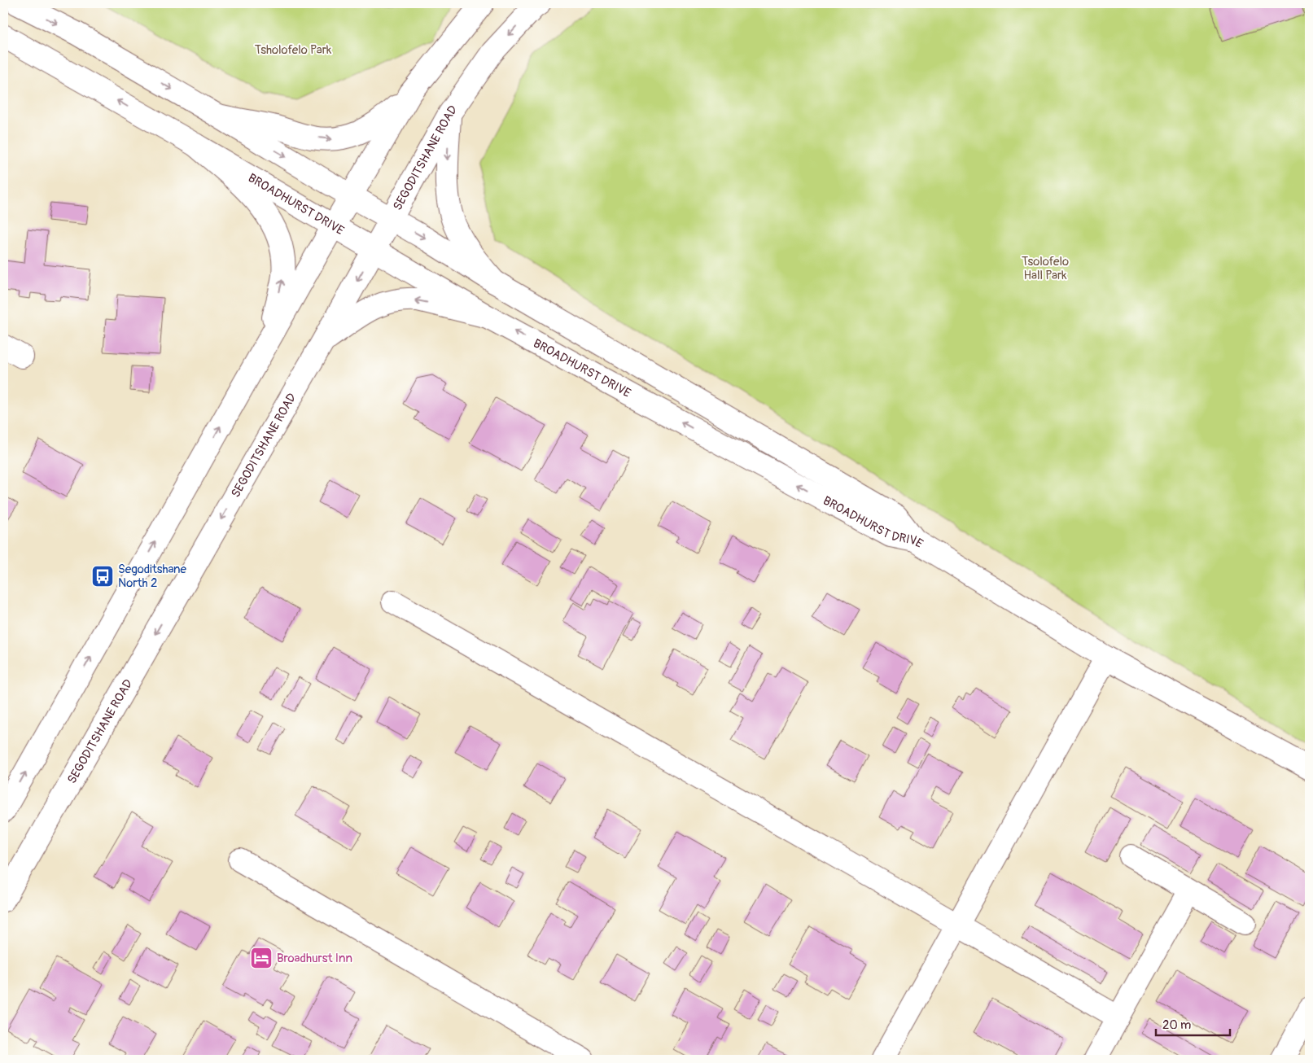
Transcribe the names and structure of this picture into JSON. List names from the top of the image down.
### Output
{
  "streets": {
    "street": ["SEGODITSHANE ROAD", "BROADHURST DRIVE"]
  },
  "crossings": [
    ["SEGODITSHANE ROAD", "BROADHURST DRIVE"]
  ],
  "parks": ["Tsholofelo Park", "Tsolofelo Hall Park"],
  "places": {
    "bus stop": ["Segoditshane North 2"],
    "hotel": ["Broadhurst Inn"]
  },
  "scale_bar": "20 m"
}
